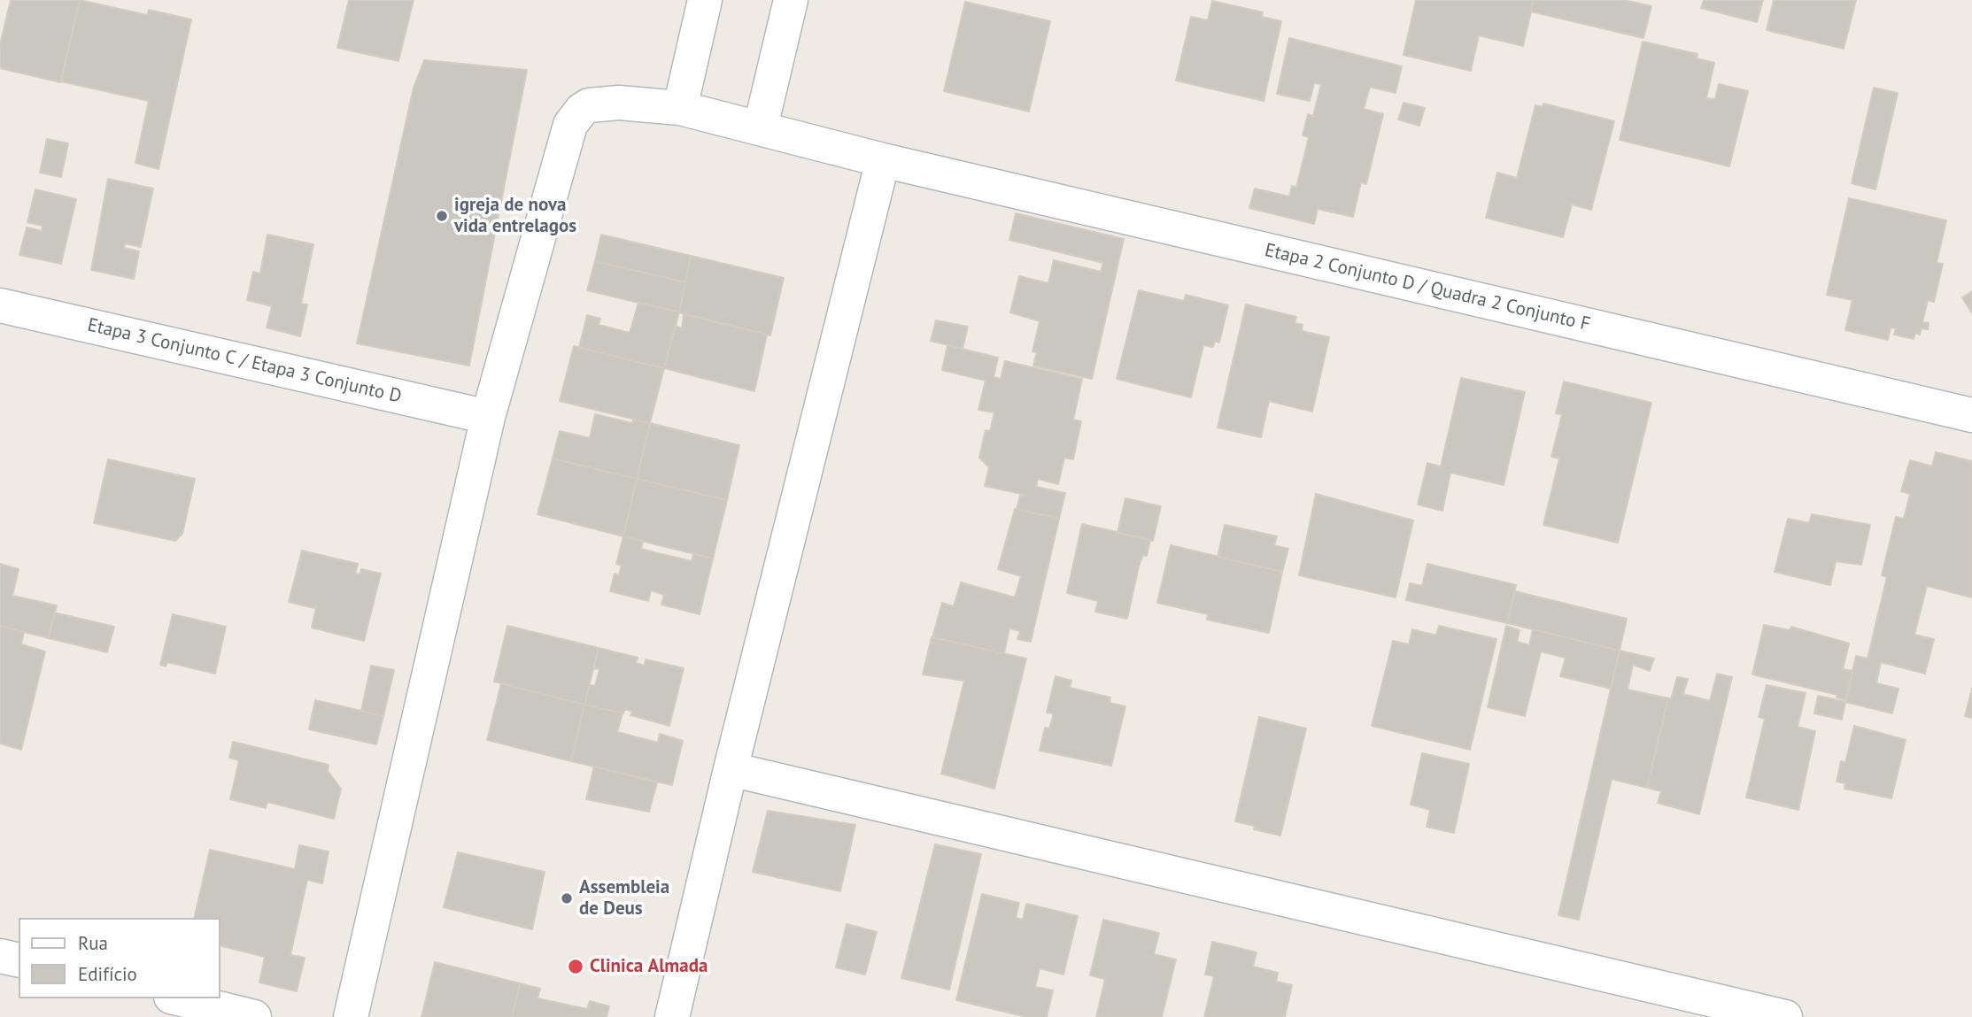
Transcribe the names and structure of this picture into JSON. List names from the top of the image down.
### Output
{
  "streets": {
    "street": ["Etapa 2 Conjunto D / Quadra 2 Conjunto F", "Etapa 3 Conjunto C / Etapa 3 Conjunto D"]
  },
  "crossings": [
    ["Etapa 2 Conjunto D / Quadra 2 Conjunto F", "Etapa 3 Conjunto C / Etapa 3 Conjunto D"]
  ],
  "places": ["igreja de nova vida entrelagos", "Assembleia de Deus", "Clinica Almada"],
  "legend": ["Rua", "Edifício"]
}
